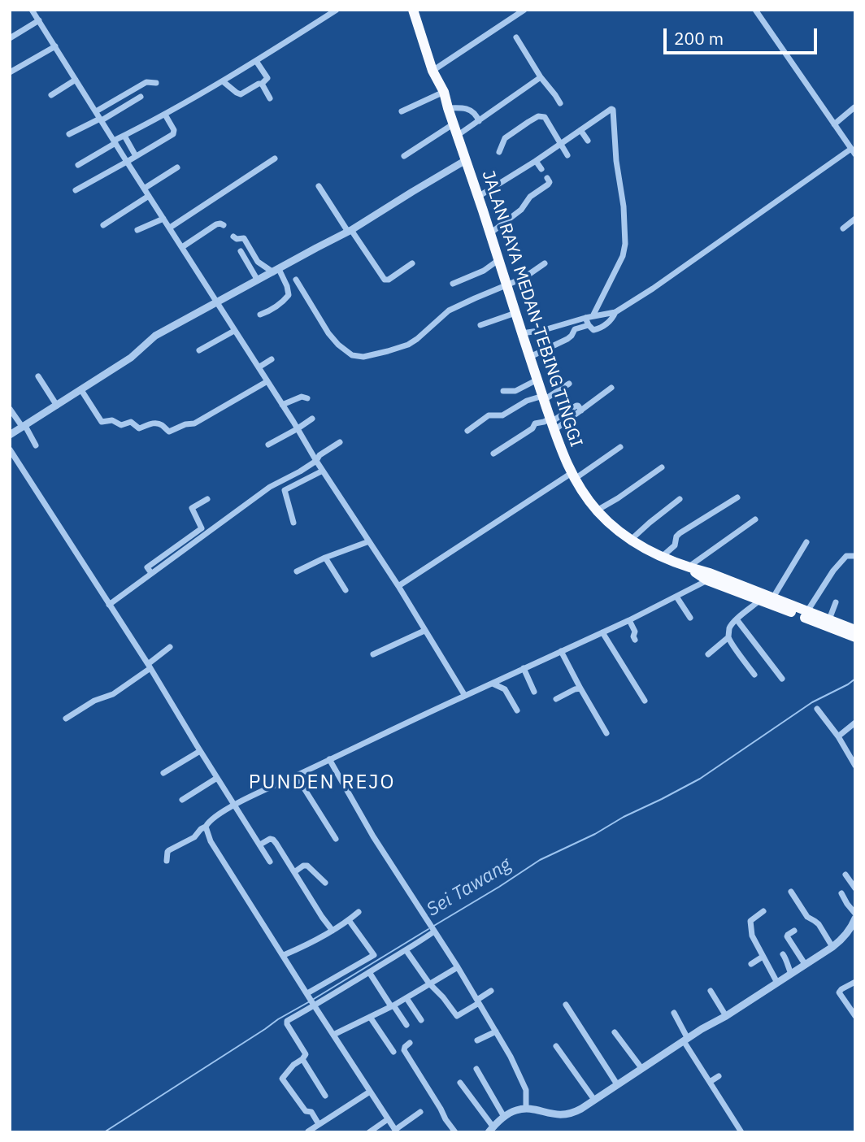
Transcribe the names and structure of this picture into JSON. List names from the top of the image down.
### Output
{
  "streets": {
    "highway": ["JALAN RAYA MEDAN-TEBING TINGGI"]
  },
  "districts": ["PUNDEN REJO"],
  "water": ["Sei Tawang"],
  "scale_bar": "200 m"
}
